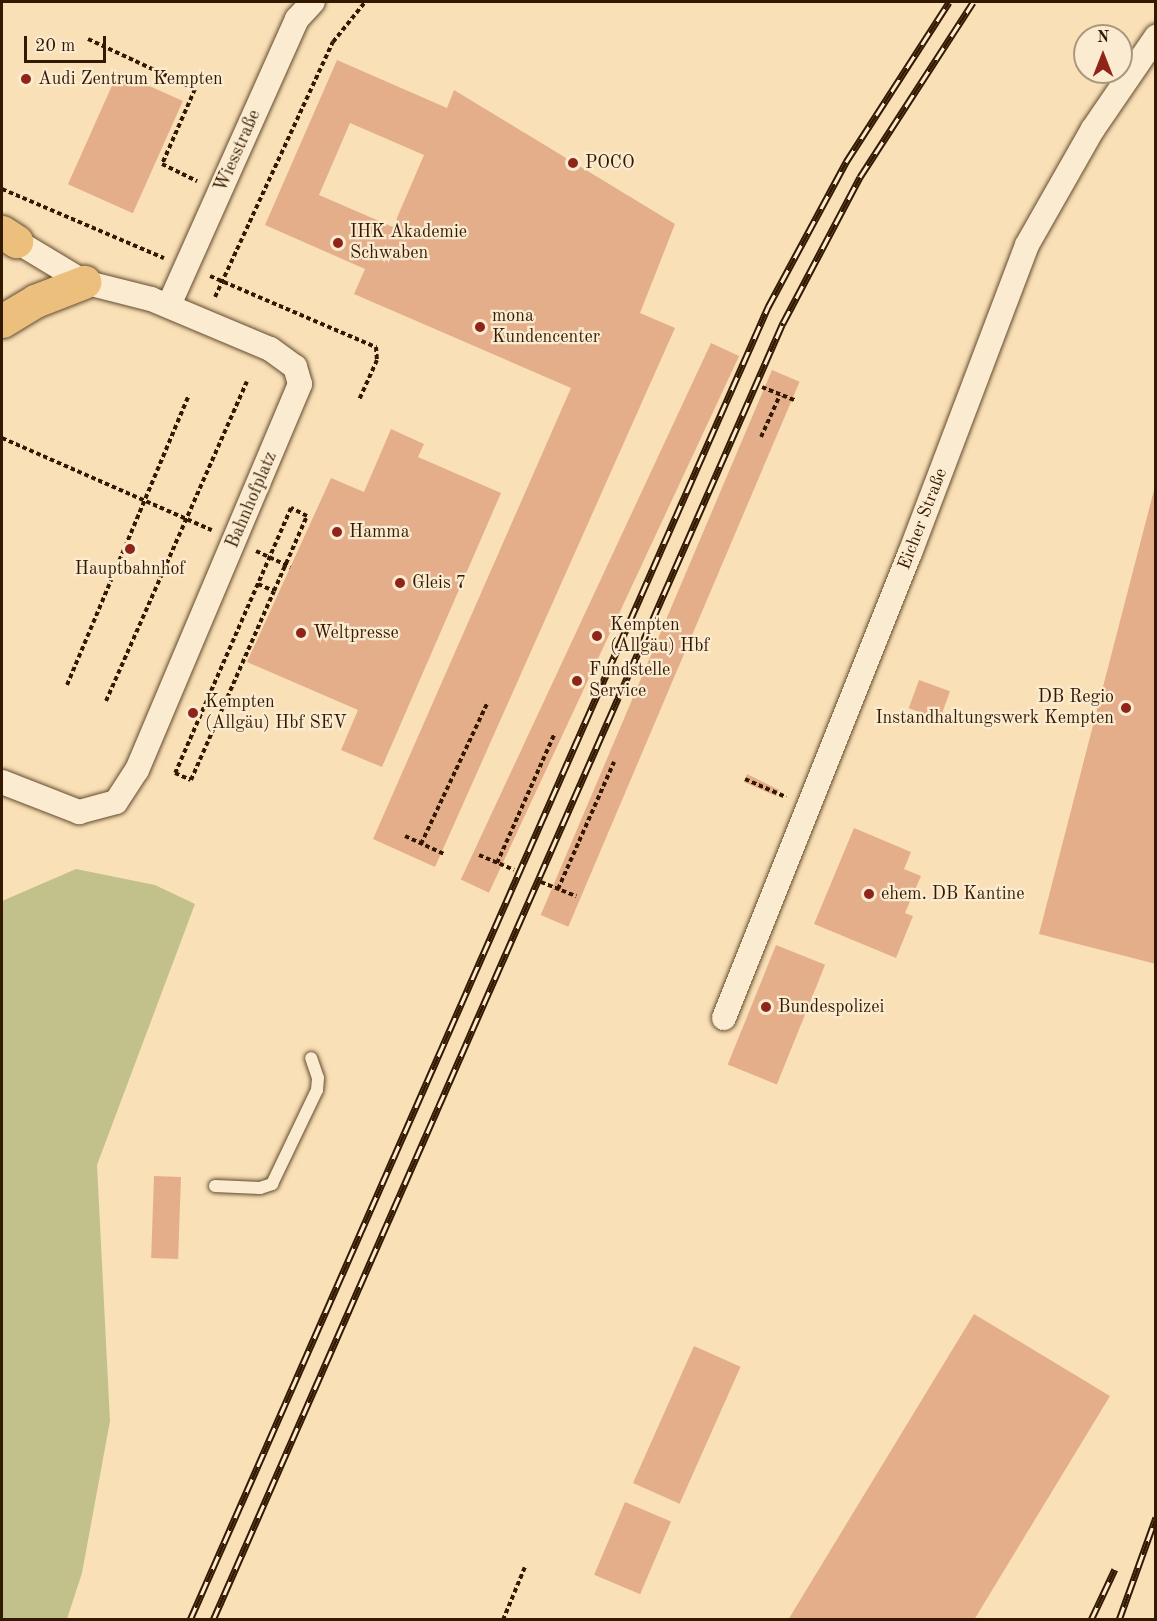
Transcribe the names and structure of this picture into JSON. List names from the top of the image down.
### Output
{
  "streets": {
    "street": ["Wiesstraße", "Bahnhofplatz", "Eicher Straße"]
  },
  "crossings": [
    ["Wiesstraße", "Bahnhofplatz"]
  ],
  "places": [
    "Audi Zentrum Kempten",
    "POCO",
    "IHK Akademie Schwaben",
    "mona Kundencenter",
    "Hamma",
    "Hauptbahnhof",
    "Gleis 7",
    "Weltpresse",
    "Kempten (Allgäu) Hbf",
    "Fundstelle Service",
    "DB Regio Instandhaltungswerk Kempten",
    "Kempten (Allgäu) Hbf SEV",
    "ehem. DB Kantine",
    "Bundespolizei"
  ],
  "scale_bar": "20 m",
  "north": "top"
}
